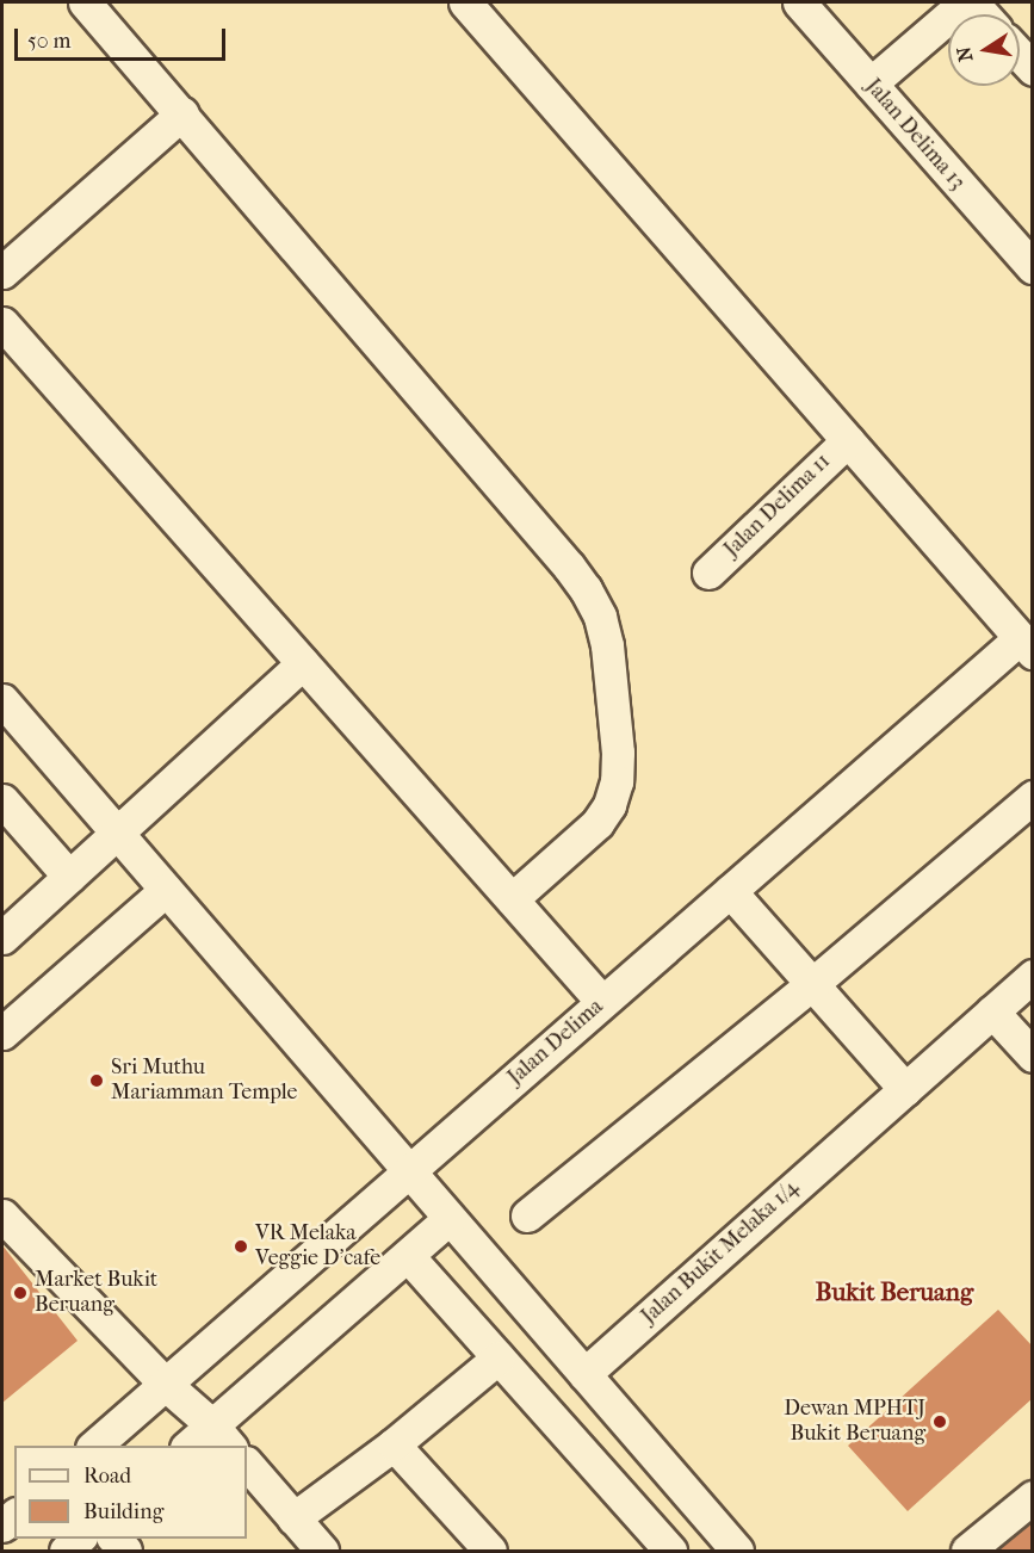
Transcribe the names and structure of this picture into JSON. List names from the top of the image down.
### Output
{
  "streets": {
    "street": [
      "Jalan Delima 13",
      "Jalan Delima 11",
      "Jalan Delima",
      "Jalan Bukit Melaka 1/4"
    ]
  },
  "districts": ["Bukit Beruang"],
  "places": [
    "Sri Muthu Mariamman Temple",
    "VR Melaka Veggie D'cafe",
    "Market Bukit Beruang",
    "Dewan MPHTJ Bukit Beruang"
  ],
  "legend": ["Road", "Building"],
  "scale_bar": "50 m",
  "north": "left"
}
